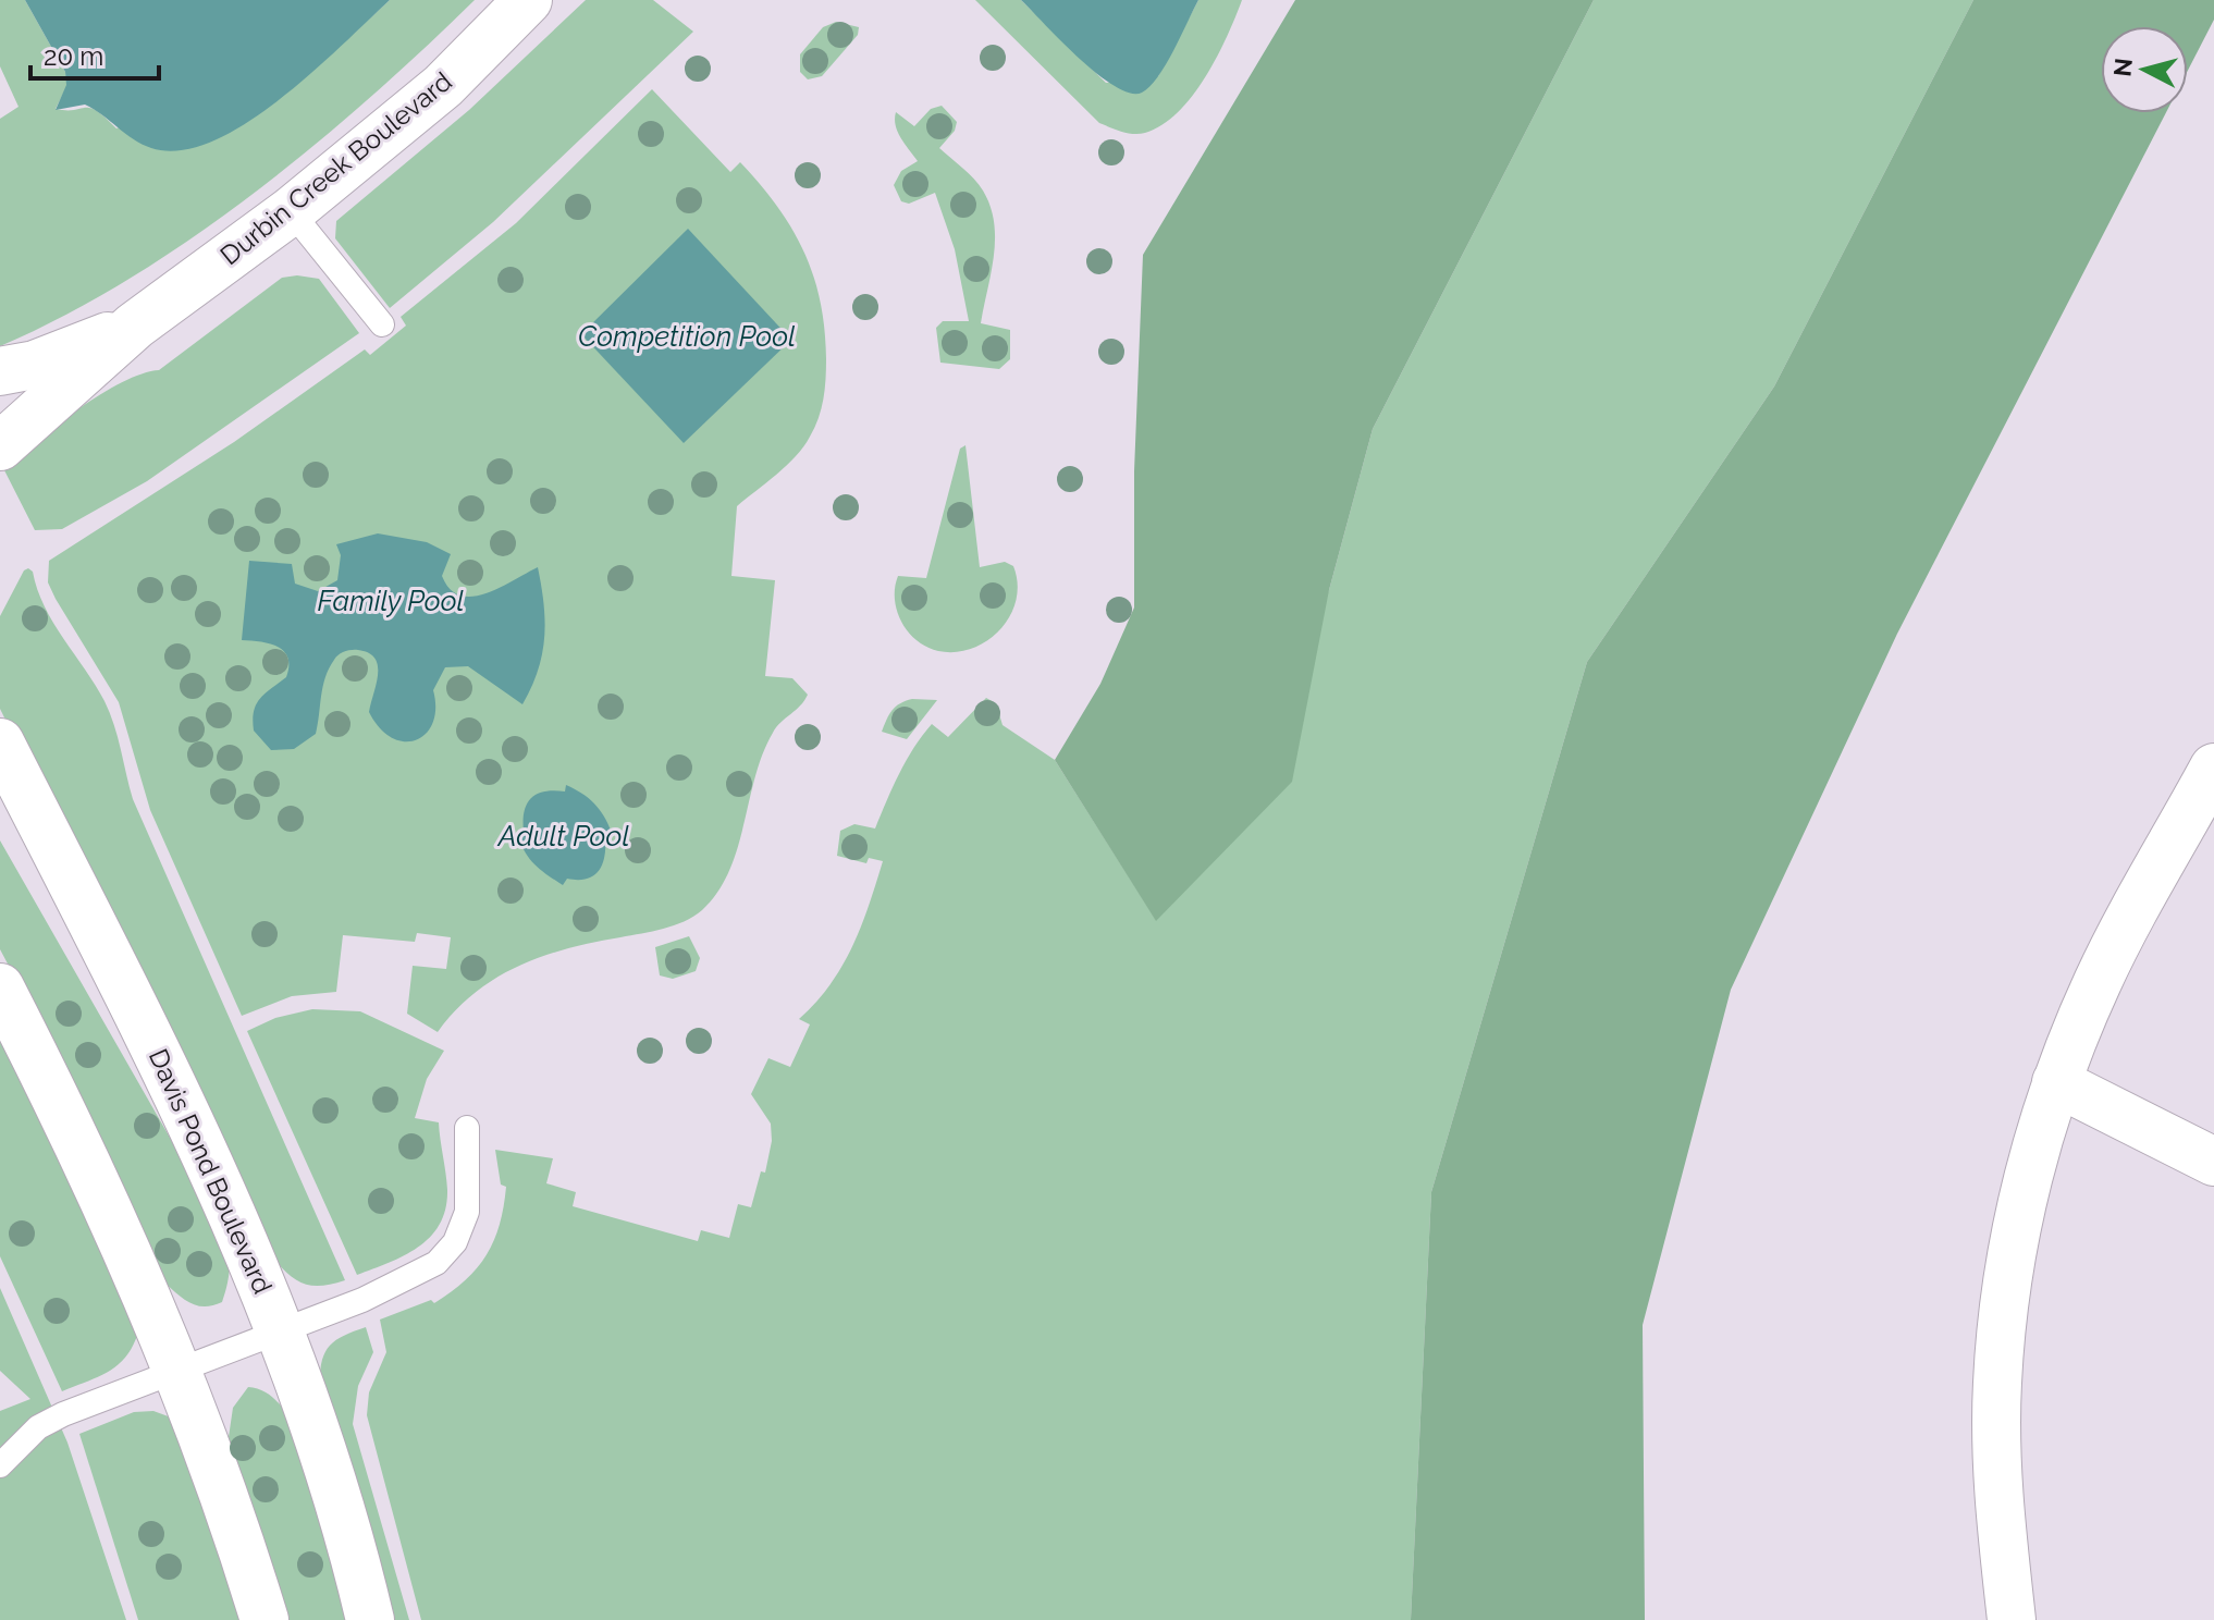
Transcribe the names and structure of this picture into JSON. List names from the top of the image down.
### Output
{
  "streets": {
    "street": ["Durbin Creek Boulevard", "Davis Pond Boulevard"]
  },
  "water": ["Competition Pool", "Family Pool", "Adult Pool"],
  "scale_bar": "20 m",
  "north": "left"
}
